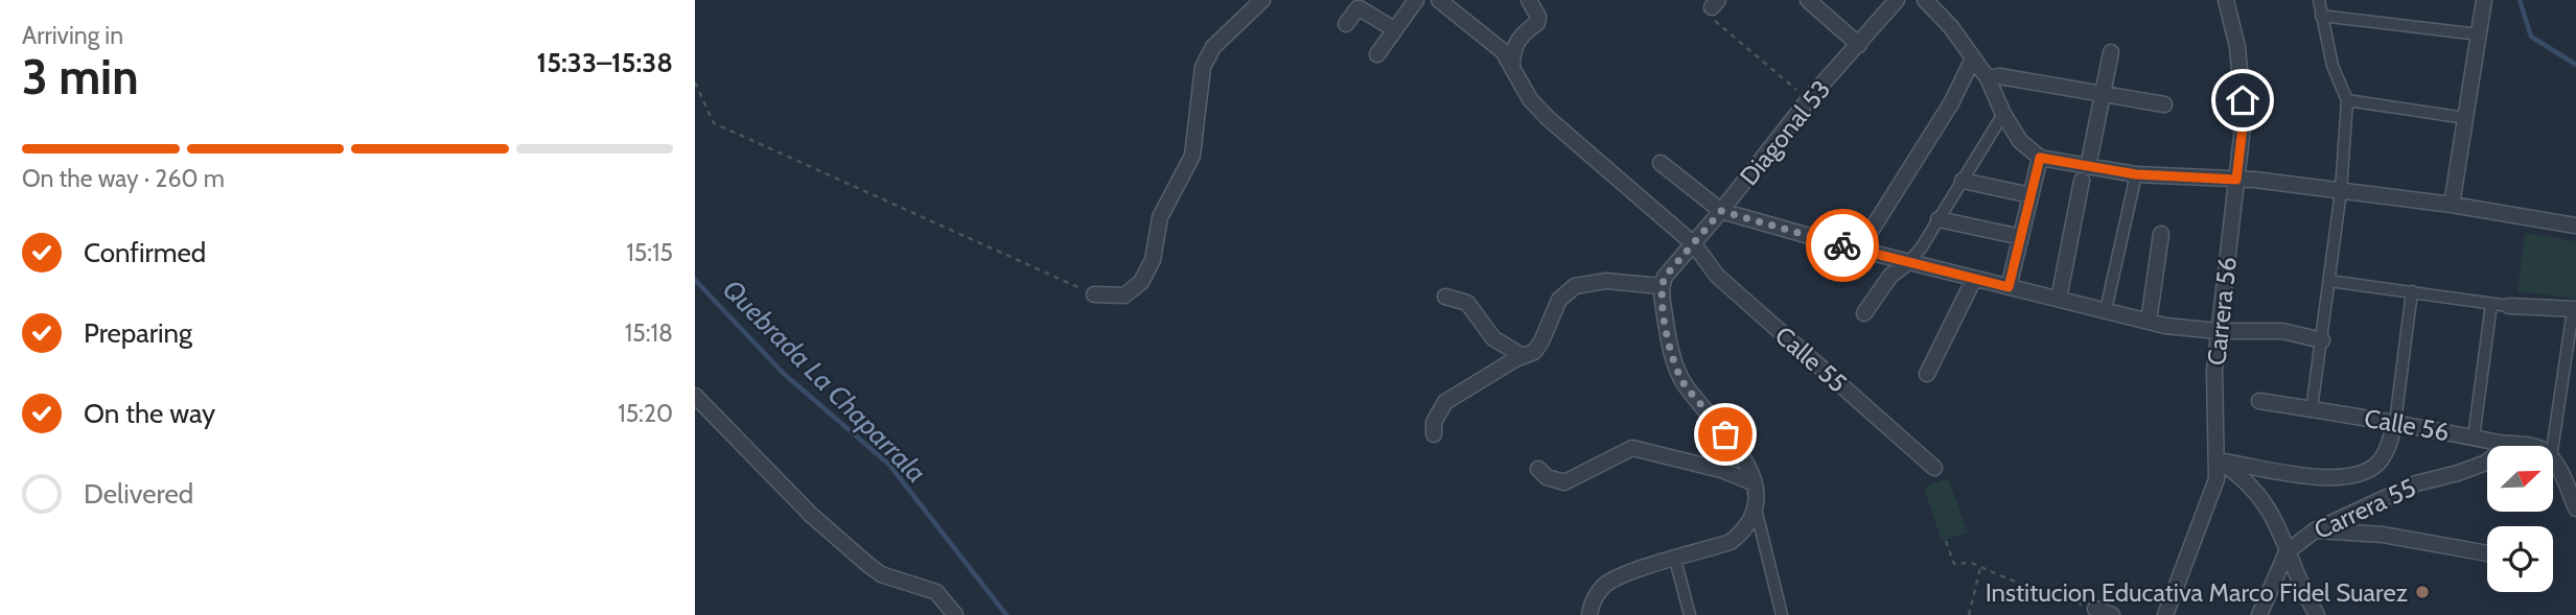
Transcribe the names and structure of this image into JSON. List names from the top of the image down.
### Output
{
  "streets": {
    "street": [
      "Diagonal 53",
      "Carrera 56",
      "Calle 55",
      "Calle 56",
      "Carrera 55"
    ]
  },
  "crossings": [
    ["Diagonal 53", "Calle 55"],
    ["Calle 56", "Carrera 55"]
  ],
  "water": ["Quebrada La Chaparrala"],
  "places": ["Institucion Educativa Marco Fidel Suarez"],
  "north": "top right",
  "page": {
    "heading": ["3 min", "Arriving in", "15:33–15:38"],
    "bar": "On the way · 260 m",
    "list": [
      ["Confirmed", "15:15"],
      ["Preparing", "15:18"],
      ["On the way", "15:20"],
      "Delivered"
    ]
  }
}
